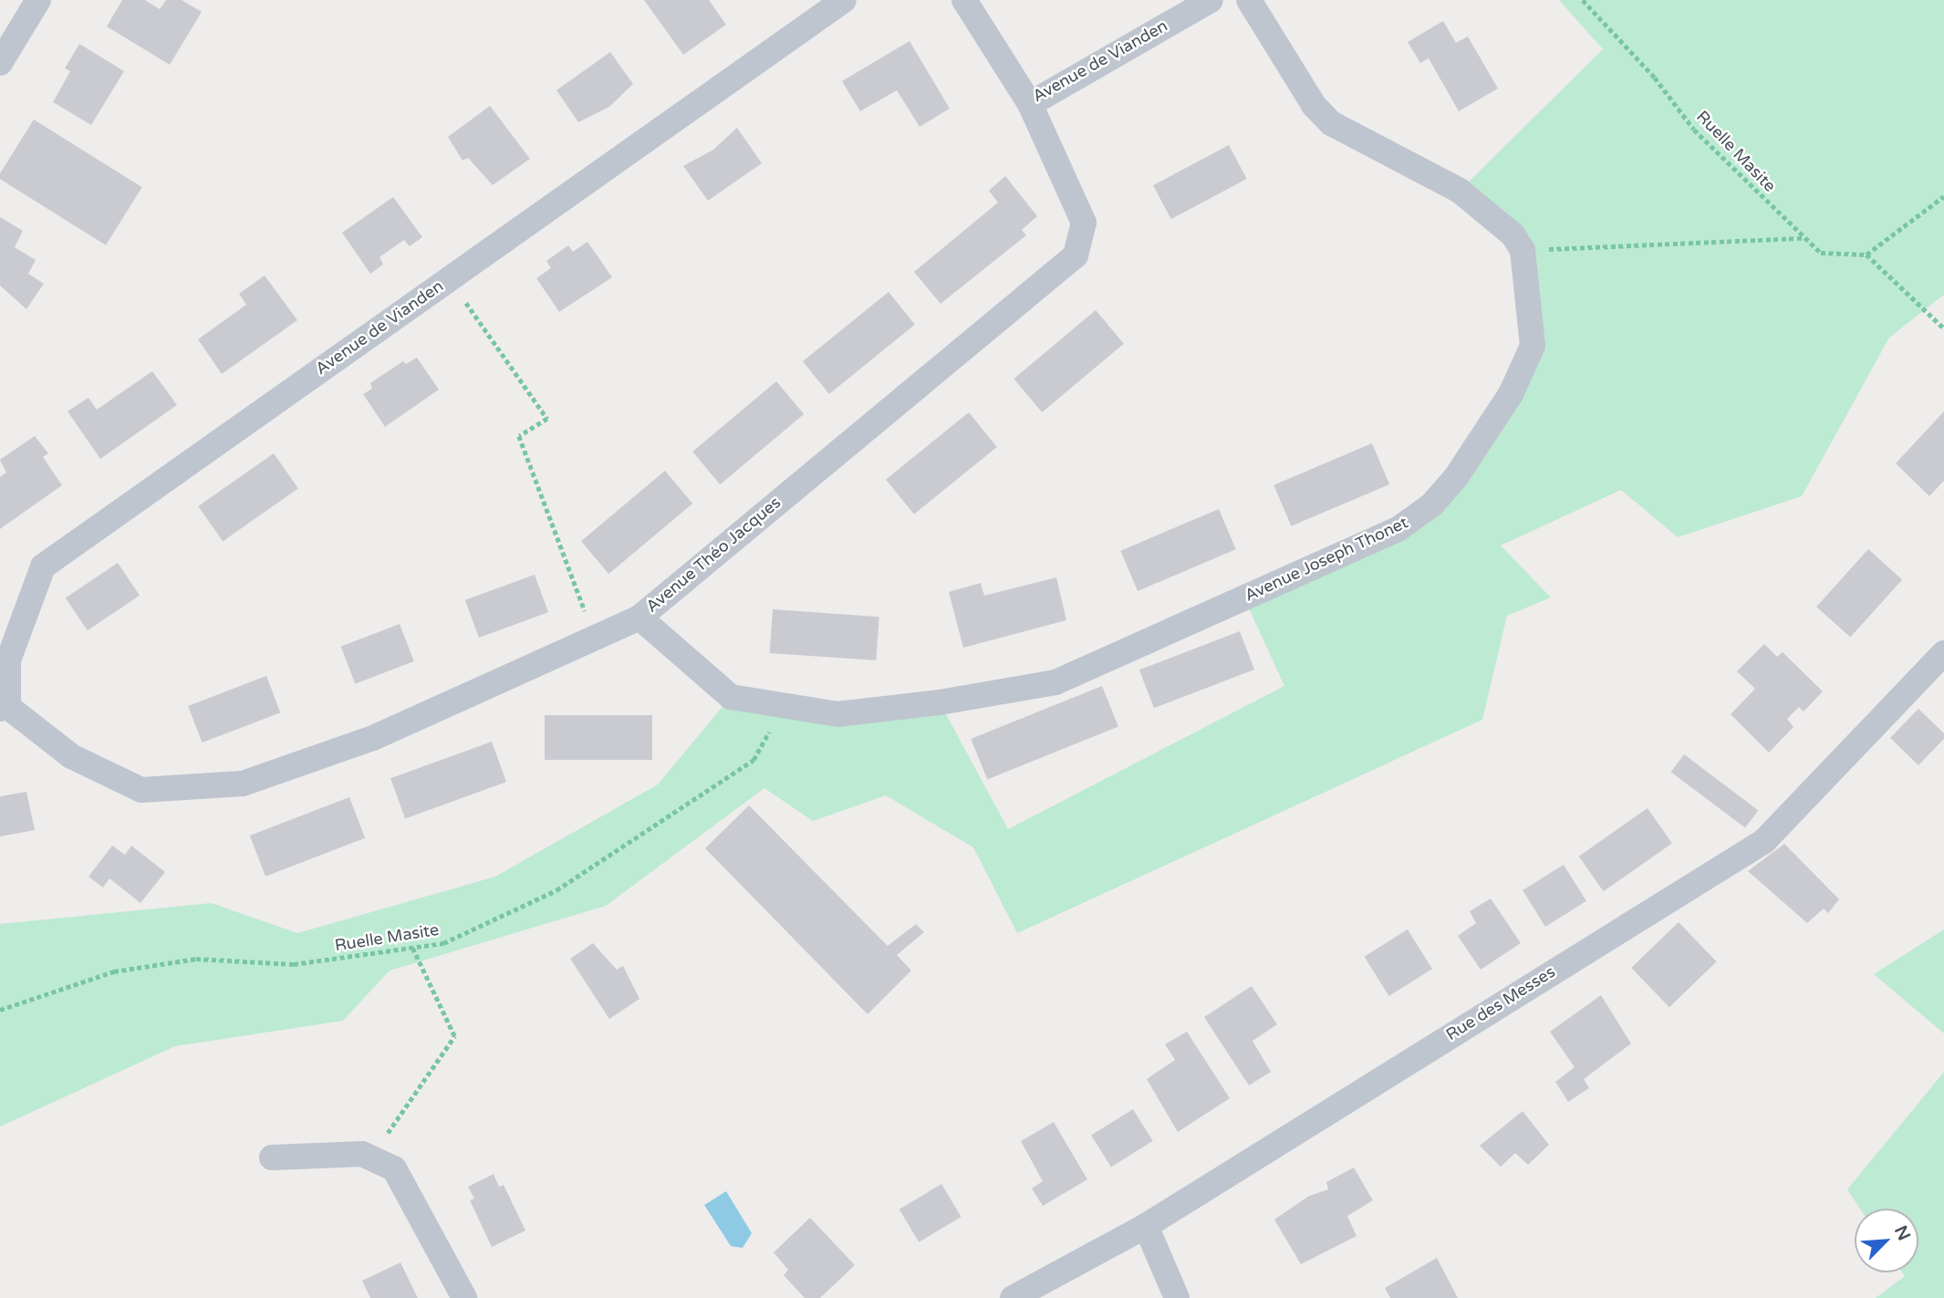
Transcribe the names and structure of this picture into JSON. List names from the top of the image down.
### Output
{
  "streets": {
    "street": [
      "Avenue de Vianden",
      "Avenue Théo Jacques",
      "Avenue Joseph Thonet",
      "Rue des Messes"
    ],
    "path": ["Ruelle Masite"]
  },
  "crossings": [
    ["Avenue de Vianden", "Avenue Théo Jacques"],
    ["Ruelle Masite", "Avenue Joseph Thonet"],
    ["Avenue Théo Jacques", "Avenue Joseph Thonet"]
  ],
  "north": "top right"
}
